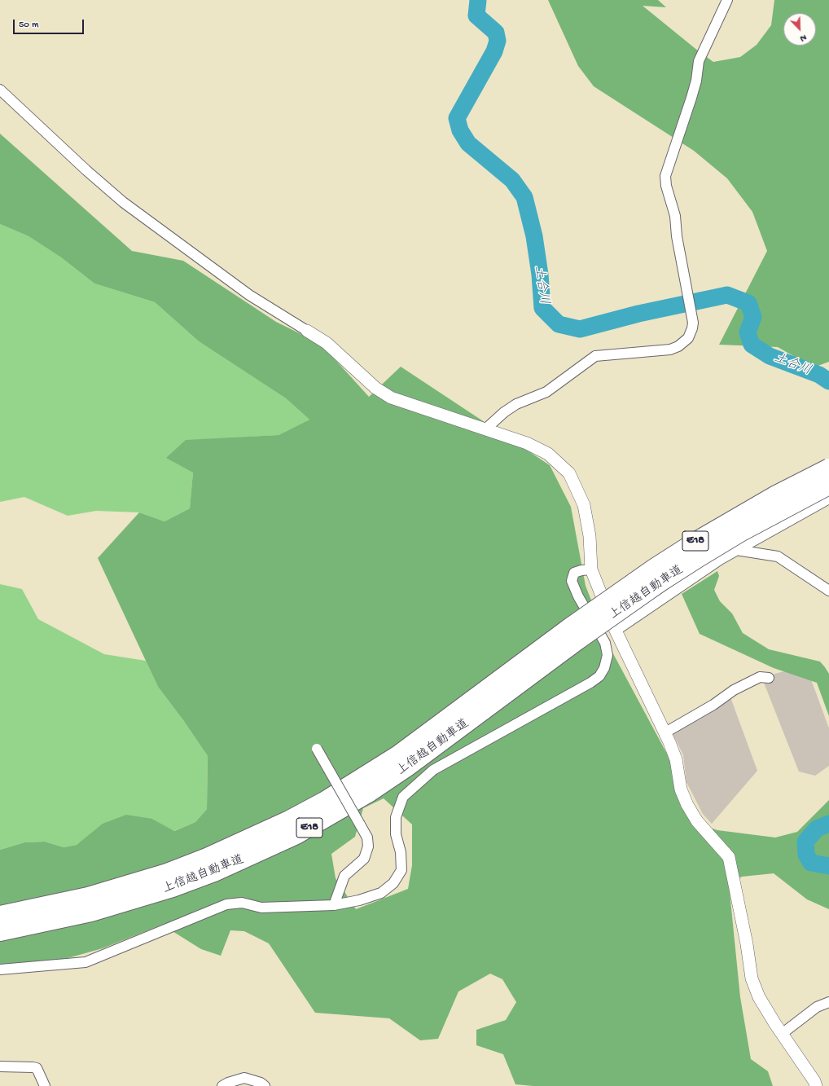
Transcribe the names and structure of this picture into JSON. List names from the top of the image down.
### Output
{
  "streets": {
    "highway": ["E18", "上信越自動車道"]
  },
  "water": ["土合川"],
  "scale_bar": "50 m",
  "north": "bottom right"
}
